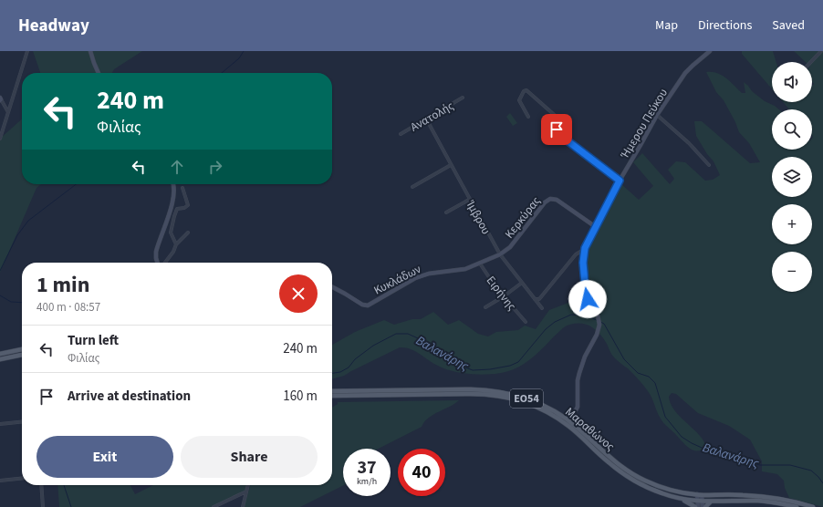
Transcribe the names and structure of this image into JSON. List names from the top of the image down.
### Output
{
  "streets": {
    "main road": ["ΕΟ54", "Μαραθώνος"],
    "street": [
      "Ανατολής",
      "Ήμερου Πεύκου",
      "Ίμβρου",
      "Κερκύρας",
      "Κυκλάδων",
      "Ειρήνης"
    ]
  },
  "crossings": [
    ["Ανατολής", "Ίμβρου"],
    ["Ήμερου Πεύκου", "Κερκύρας"],
    ["Ήμερου Πεύκου", "Μαραθώνος"],
    ["Ίμβρου", "Κερκύρας"],
    ["Κερκύρας", "Κυκλάδων"],
    ["Κερκύρας", "Ειρήνης"],
    ["Κυκλάδων", "Ειρήνης"]
  ],
  "water": ["Βαλανάρης"],
  "page": {
    "header": "Headway",
    "nav": ["Map", "Directions", "Saved"],
    "map_buttons": ["+", "−"],
    "turn": ["240 m", "Φιλίας"],
    "heading": ["1 min", "400 m · 08:57"],
    "list": [
      {
        "name": "Turn left",
        "note": "Φιλίας",
        "value": "240 m"
      },
      {
        "name": "Arrive at destination",
        "value": "160 m"
      }
    ],
    "buttons": ["Exit", "Share"],
    "speed": "37 km/h",
    "limit": "40"
  }
}
